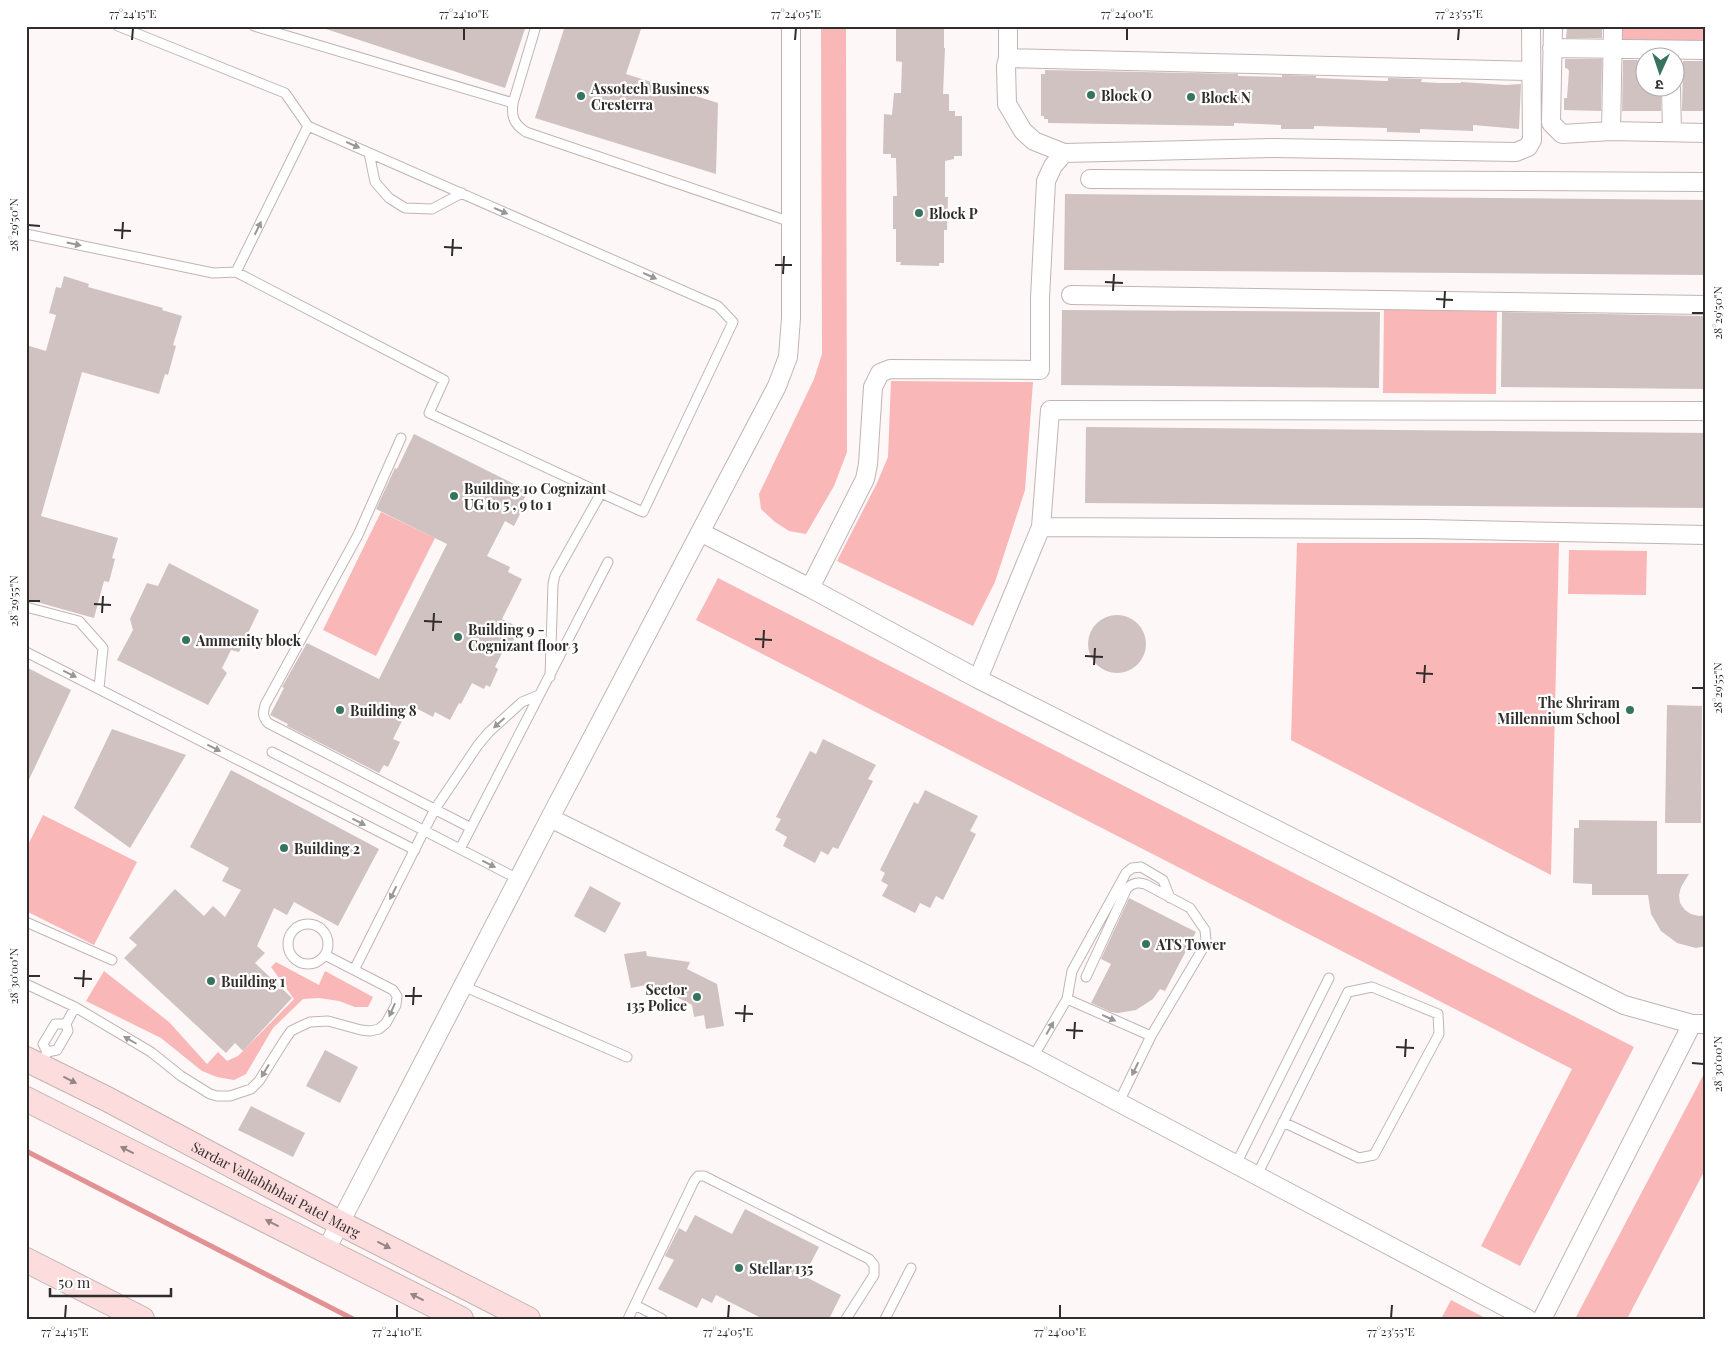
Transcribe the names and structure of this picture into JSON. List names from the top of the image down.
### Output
{
  "streets": {
    "street": ["Sardar Vallabhbhai Patel Marg"]
  },
  "places": [
    "Block O",
    "Assotech Business Cresterra",
    "Block N",
    "Block P",
    "Building 10 Cognizant UG to 5 , 9 to 1",
    "Building 9 - Cognizant floor 3",
    "Ammenity block",
    "Building 8",
    "The Shriram Millennium School",
    "Building 2",
    "ATS Tower",
    "Building 1",
    "Sector 135 Police",
    "Stellar 135"
  ],
  "scale_bar": "50 m",
  "north": "bottom",
  "coordinates": [
    "77°24'15\"E",
    "77°24'10\"E",
    "77°24'05\"E",
    "77°24'00\"E",
    "77°23'55\"E",
    "28°29'50\"N",
    "28°29'55\"N",
    "28°30'00\"N"
  ]
}
